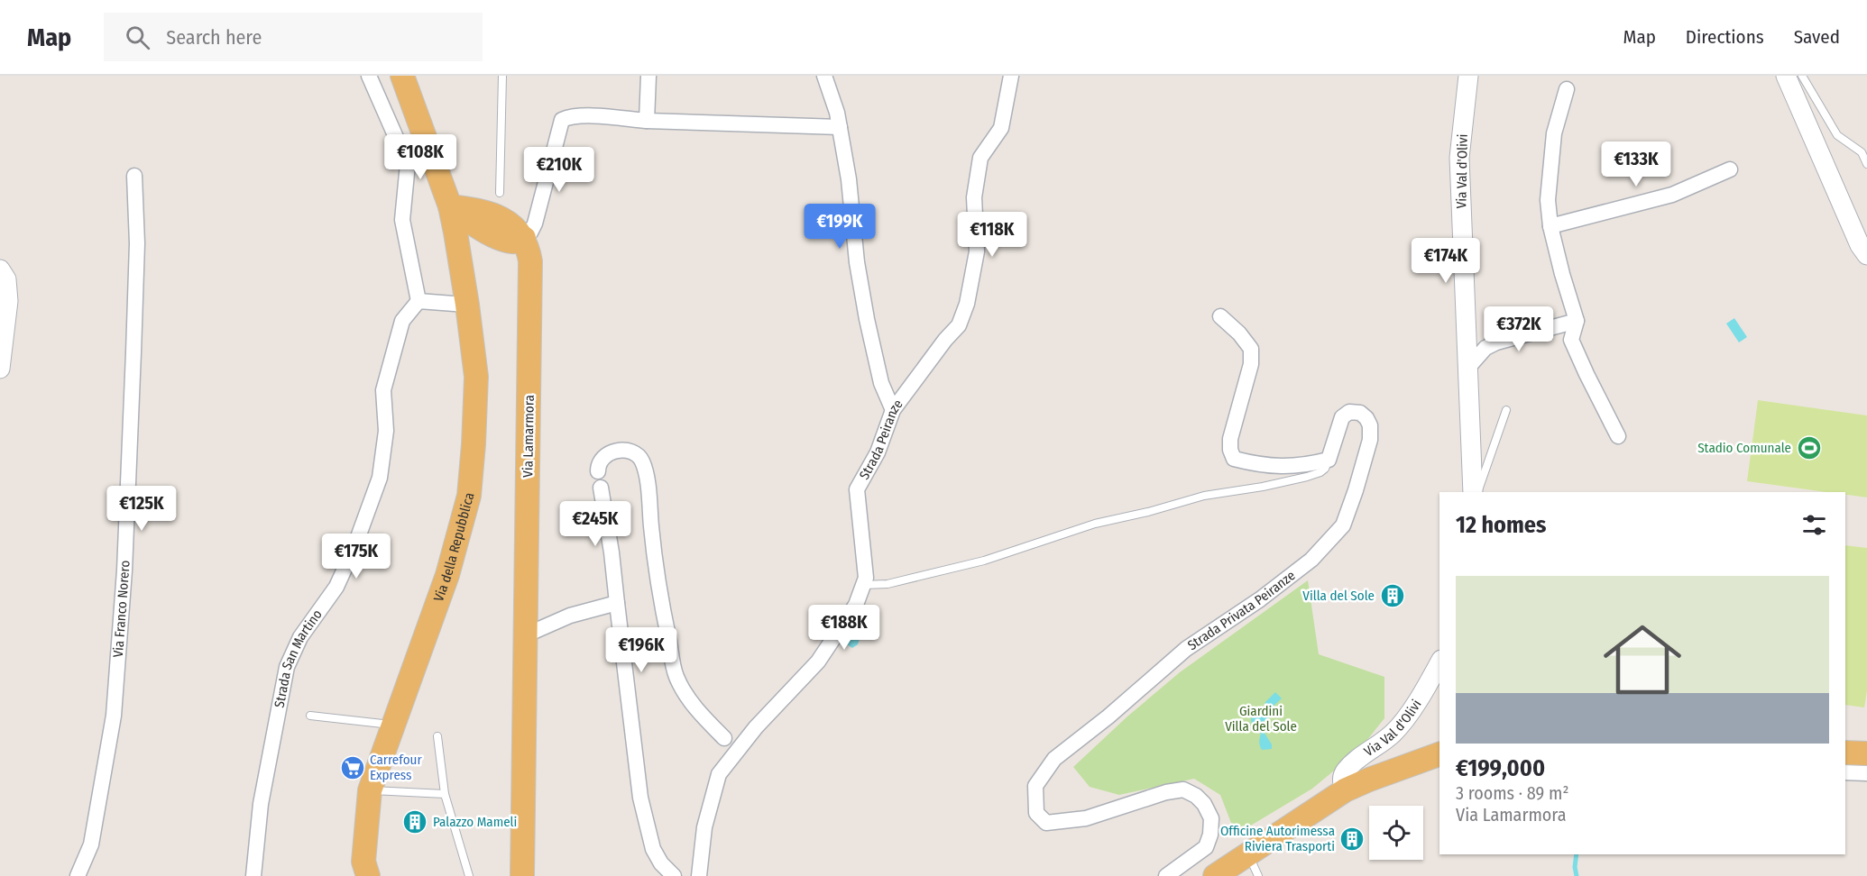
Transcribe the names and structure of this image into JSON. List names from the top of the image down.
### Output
{
  "streets": {
    "main road": ["Via Lamarmora", "Via della Repubblica"],
    "street": [
      "Via Val d'Olivi",
      "Strada Peiranze",
      "Via Franco Norero",
      "Strada Privata Peiranze",
      "Strada San Martino"
    ]
  },
  "parks": ["Giardini Villa del Sole"],
  "places": {
    "sports": ["Stadio Comunale"],
    "building": ["Villa del Sole", "Palazzo Mameli", "Officine Autorimessa Riviera Trasporti"],
    "supermarket": ["Carrefour Express"]
  },
  "page": {
    "header": "Map",
    "search": "Search here",
    "nav": ["Map", "Directions", "Saved"],
    "price": [
      "€108K",
      "€133K",
      "€210K",
      "€199K",
      "€118K",
      "€174K",
      "€372K",
      "€125K",
      "€245K",
      "€175K",
      "€188K",
      "€196K"
    ],
    "heading": "12 homes",
    "list": [
      {
        "name": "€199,000",
        "note": "3 rooms · 89 m² · Via Lamarmora"
      }
    ]
  }
}
